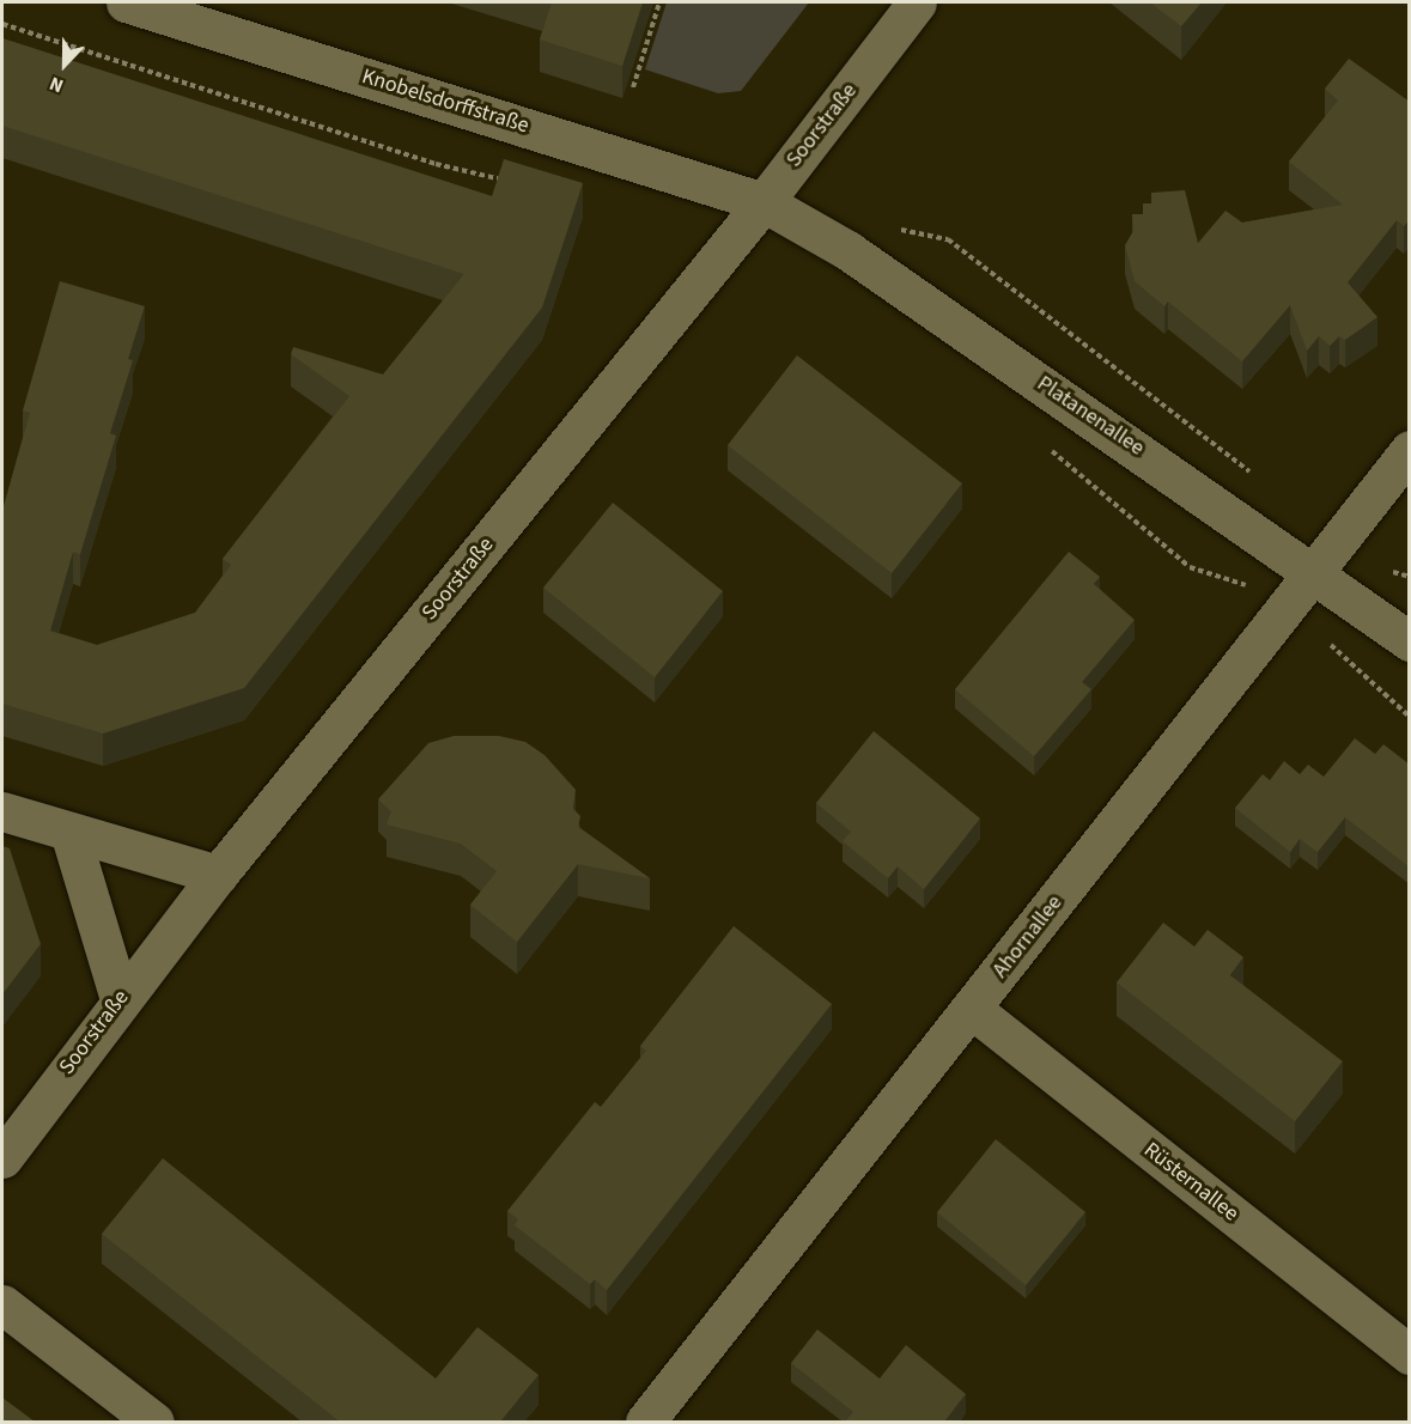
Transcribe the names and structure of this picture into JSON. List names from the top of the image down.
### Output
{
  "streets": {
    "street": [
      "Knobelsdorffstraße",
      "Soorstraße",
      "Platanenallee",
      "Ahornallee",
      "Rüsternallee"
    ]
  },
  "crossings": [
    ["Knobelsdorffstraße", "Soorstraße"],
    ["Knobelsdorffstraße", "Platanenallee"],
    ["Soorstraße", "Platanenallee"],
    ["Platanenallee", "Ahornallee"],
    ["Ahornallee", "Rüsternallee"]
  ],
  "north": "bottom"
}
